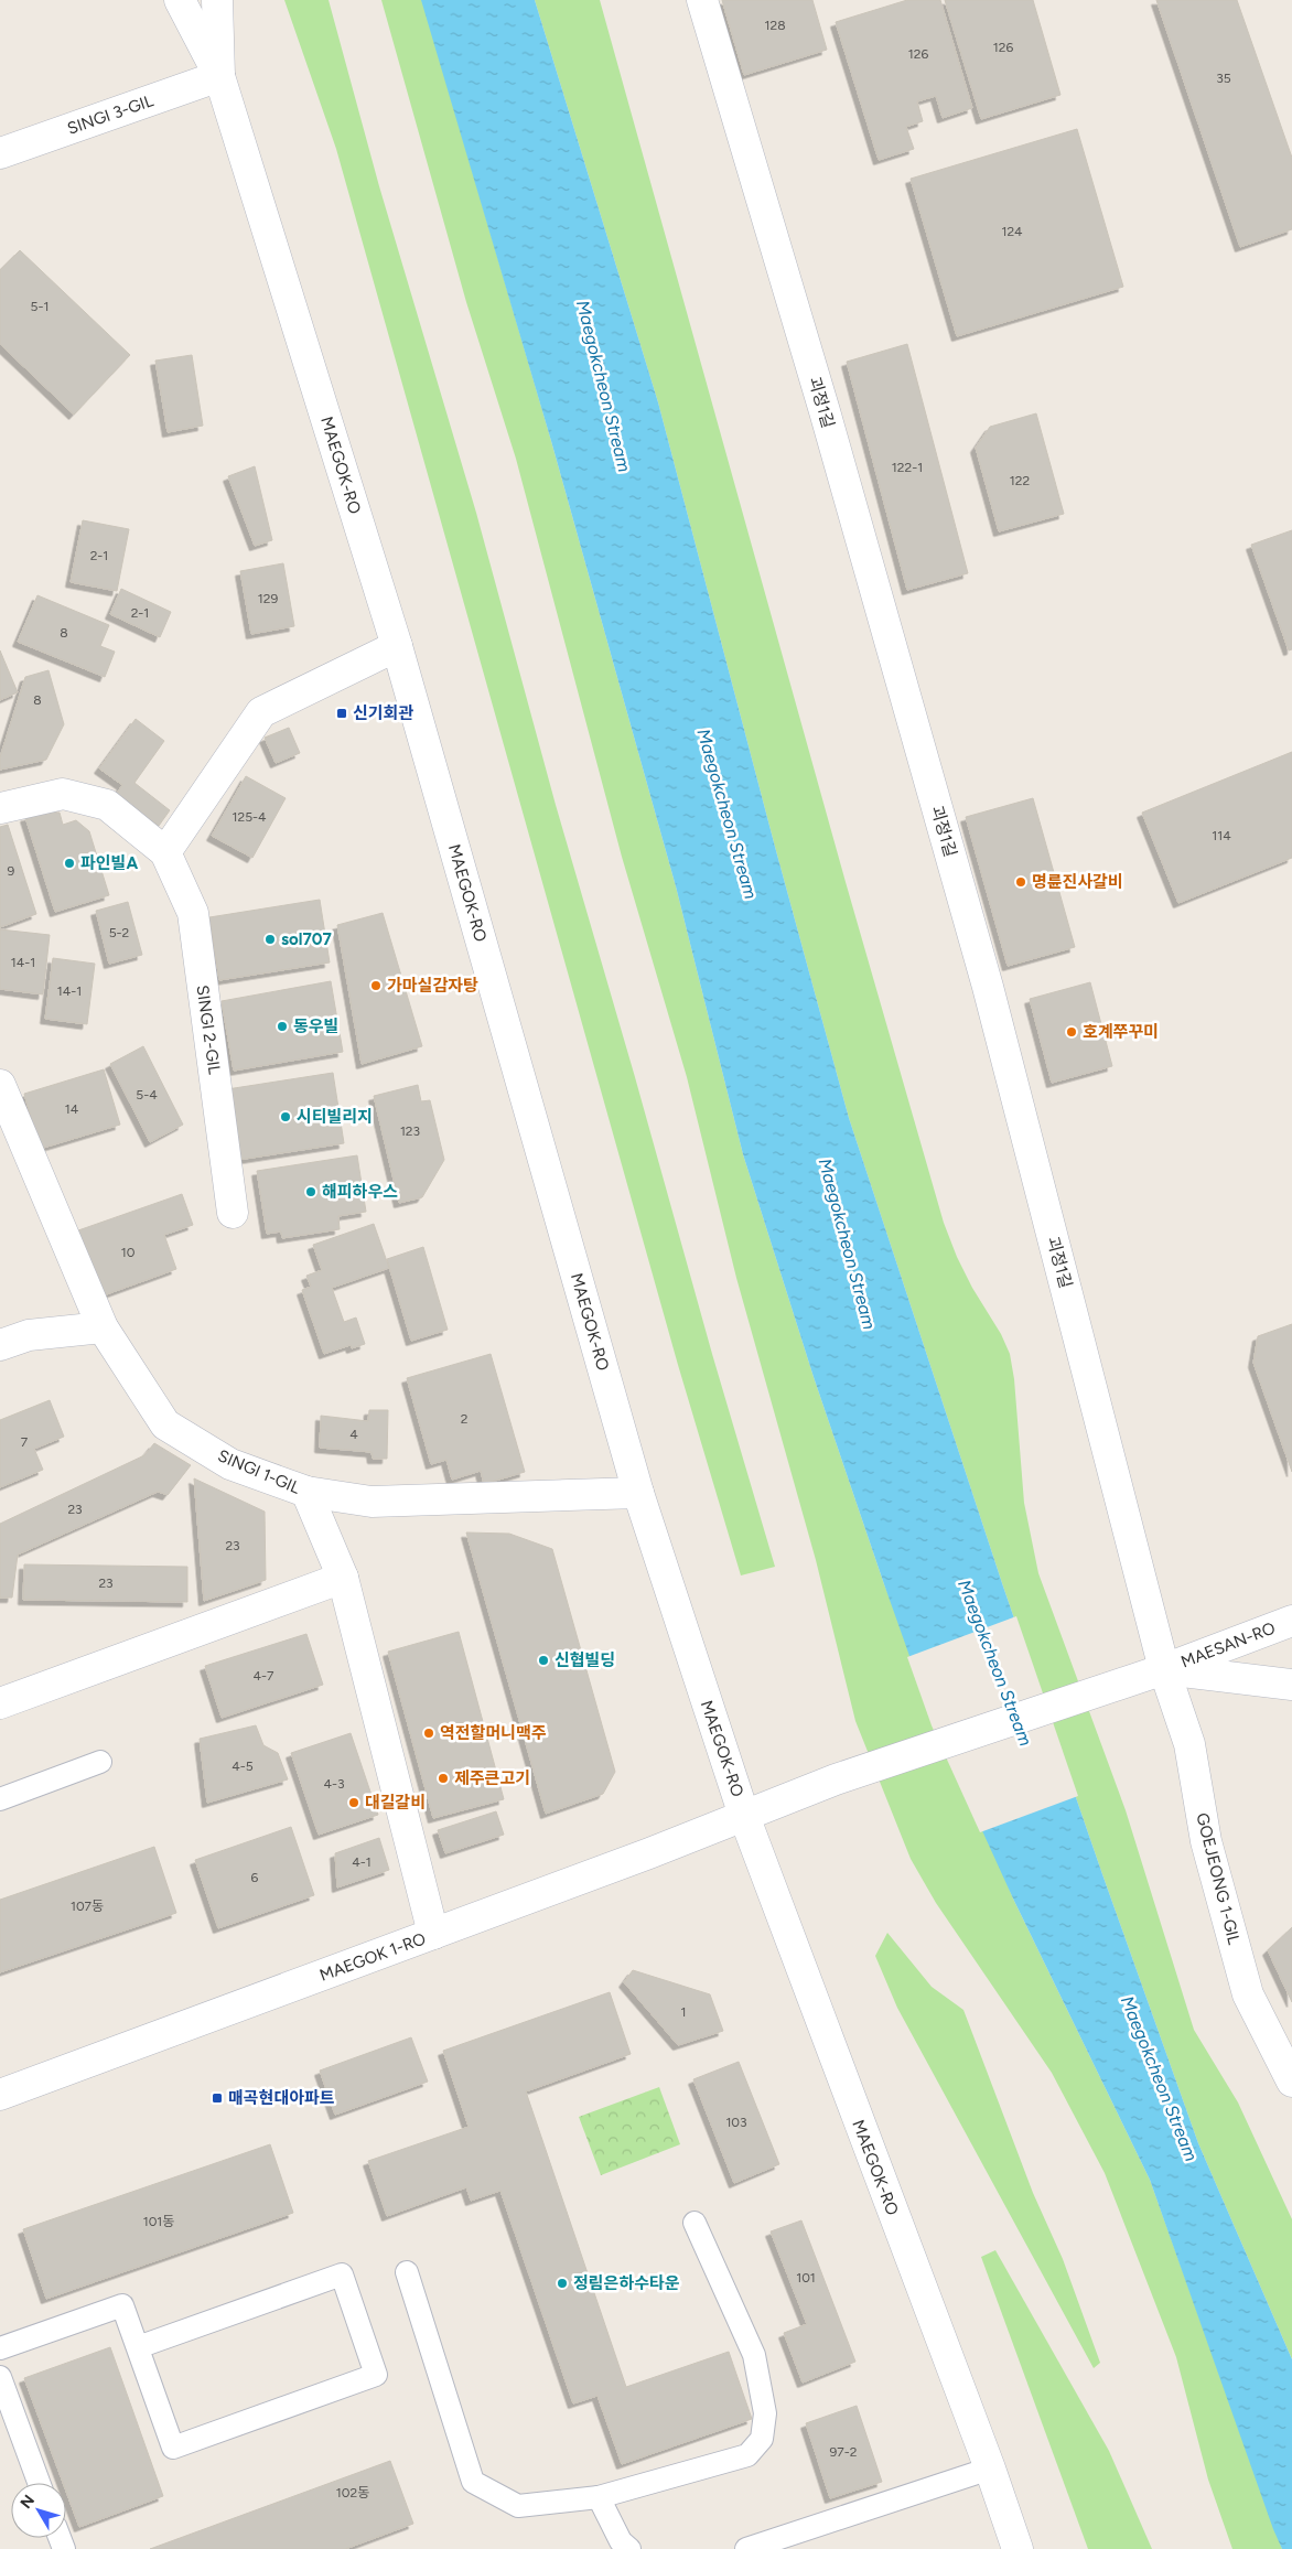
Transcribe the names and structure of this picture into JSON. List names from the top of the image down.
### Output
{
  "streets": {
    "street": [
      "SINGI 3-GIL",
      "괴정1길",
      "MAEGOK-RO",
      "SINGI 2-GIL",
      "SINGI 1-GIL",
      "MAESAN-RO",
      "GOEJEONG 1-GIL",
      "MAEGOK 1-RO"
    ]
  },
  "crossings": [
    ["SINGI 3-GIL", "MAEGOK-RO"],
    ["괴정1길", "MAESAN-RO"],
    ["괴정1길", "GOEJEONG 1-GIL"],
    ["MAEGOK-RO", "SINGI 1-GIL"],
    ["MAEGOK-RO", "MAEGOK 1-RO"],
    ["MAESAN-RO", "GOEJEONG 1-GIL"],
    ["MAESAN-RO", "MAEGOK 1-RO"]
  ],
  "water": ["Maegokcheon Stream"],
  "places": {
    "transit": ["신기회관", "매곡현대아파트"],
    "other": [
      "파인빌A",
      "명륜진사갈비",
      "sol707",
      "가마실감자탕",
      "동우빌",
      "호계쭈꾸미",
      "시티빌리지",
      "해피하우스",
      "신협빌딩",
      "역전할머니맥주",
      "제주큰고기",
      "대길갈비",
      "정림은하수타운"
    ]
  },
  "house_numbers": [
    "128",
    "126",
    "126",
    "35",
    "124",
    "5-1",
    "122-1",
    "122",
    "2-1",
    "129",
    "2-1",
    "8",
    "8",
    "125-4",
    "114",
    "9",
    "5-2",
    "14-1",
    "14-1",
    "5-4",
    "14",
    "123",
    "10",
    "2",
    "4",
    "7",
    "23",
    "23",
    "23",
    "4-7",
    "4-5",
    "4-3",
    "4-1",
    "6",
    "107동",
    "1",
    "103",
    "101동",
    "101",
    "97-2",
    "102동"
  ],
  "north": "top left"
}
